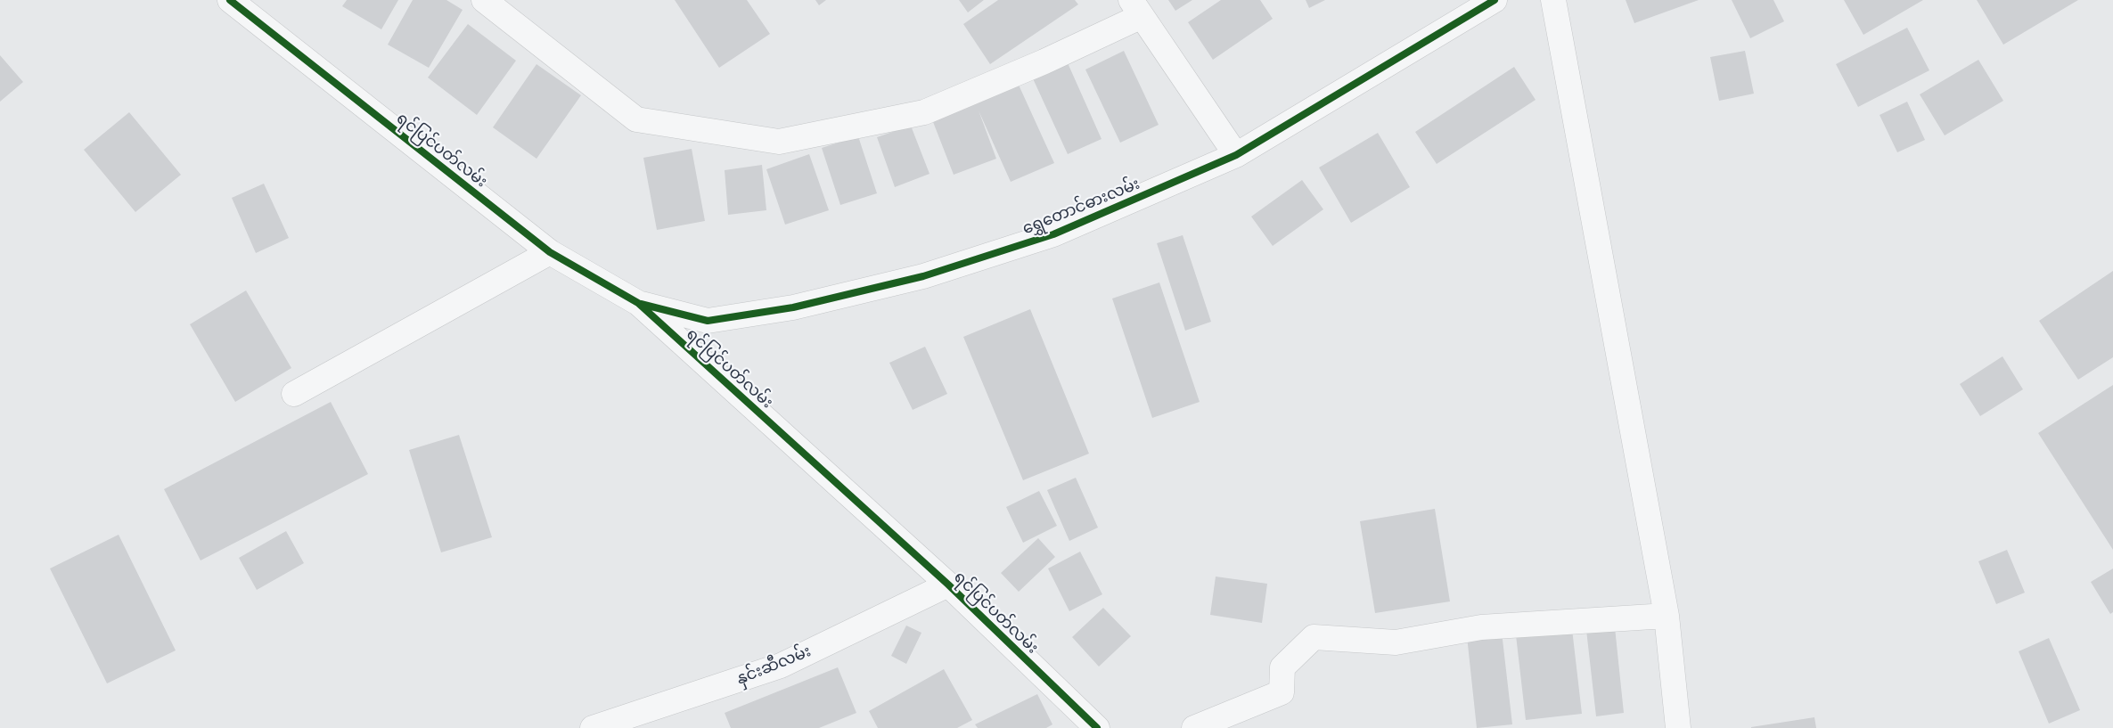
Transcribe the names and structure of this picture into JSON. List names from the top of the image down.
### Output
{
  "streets": {
    "street": ["ရင်ပြင်ပတ်လမ်း", "ရွှေတောင်ဓားလမ်း", "နှင်းဆီလမ်း"]
  },
  "crossings": [
    ["ရင်ပြင်ပတ်လမ်း", "ရွှေတောင်ဓားလမ်း"],
    ["ရင်ပြင်ပတ်လမ်း", "နှင်းဆီလမ်း"]
  ]
}
